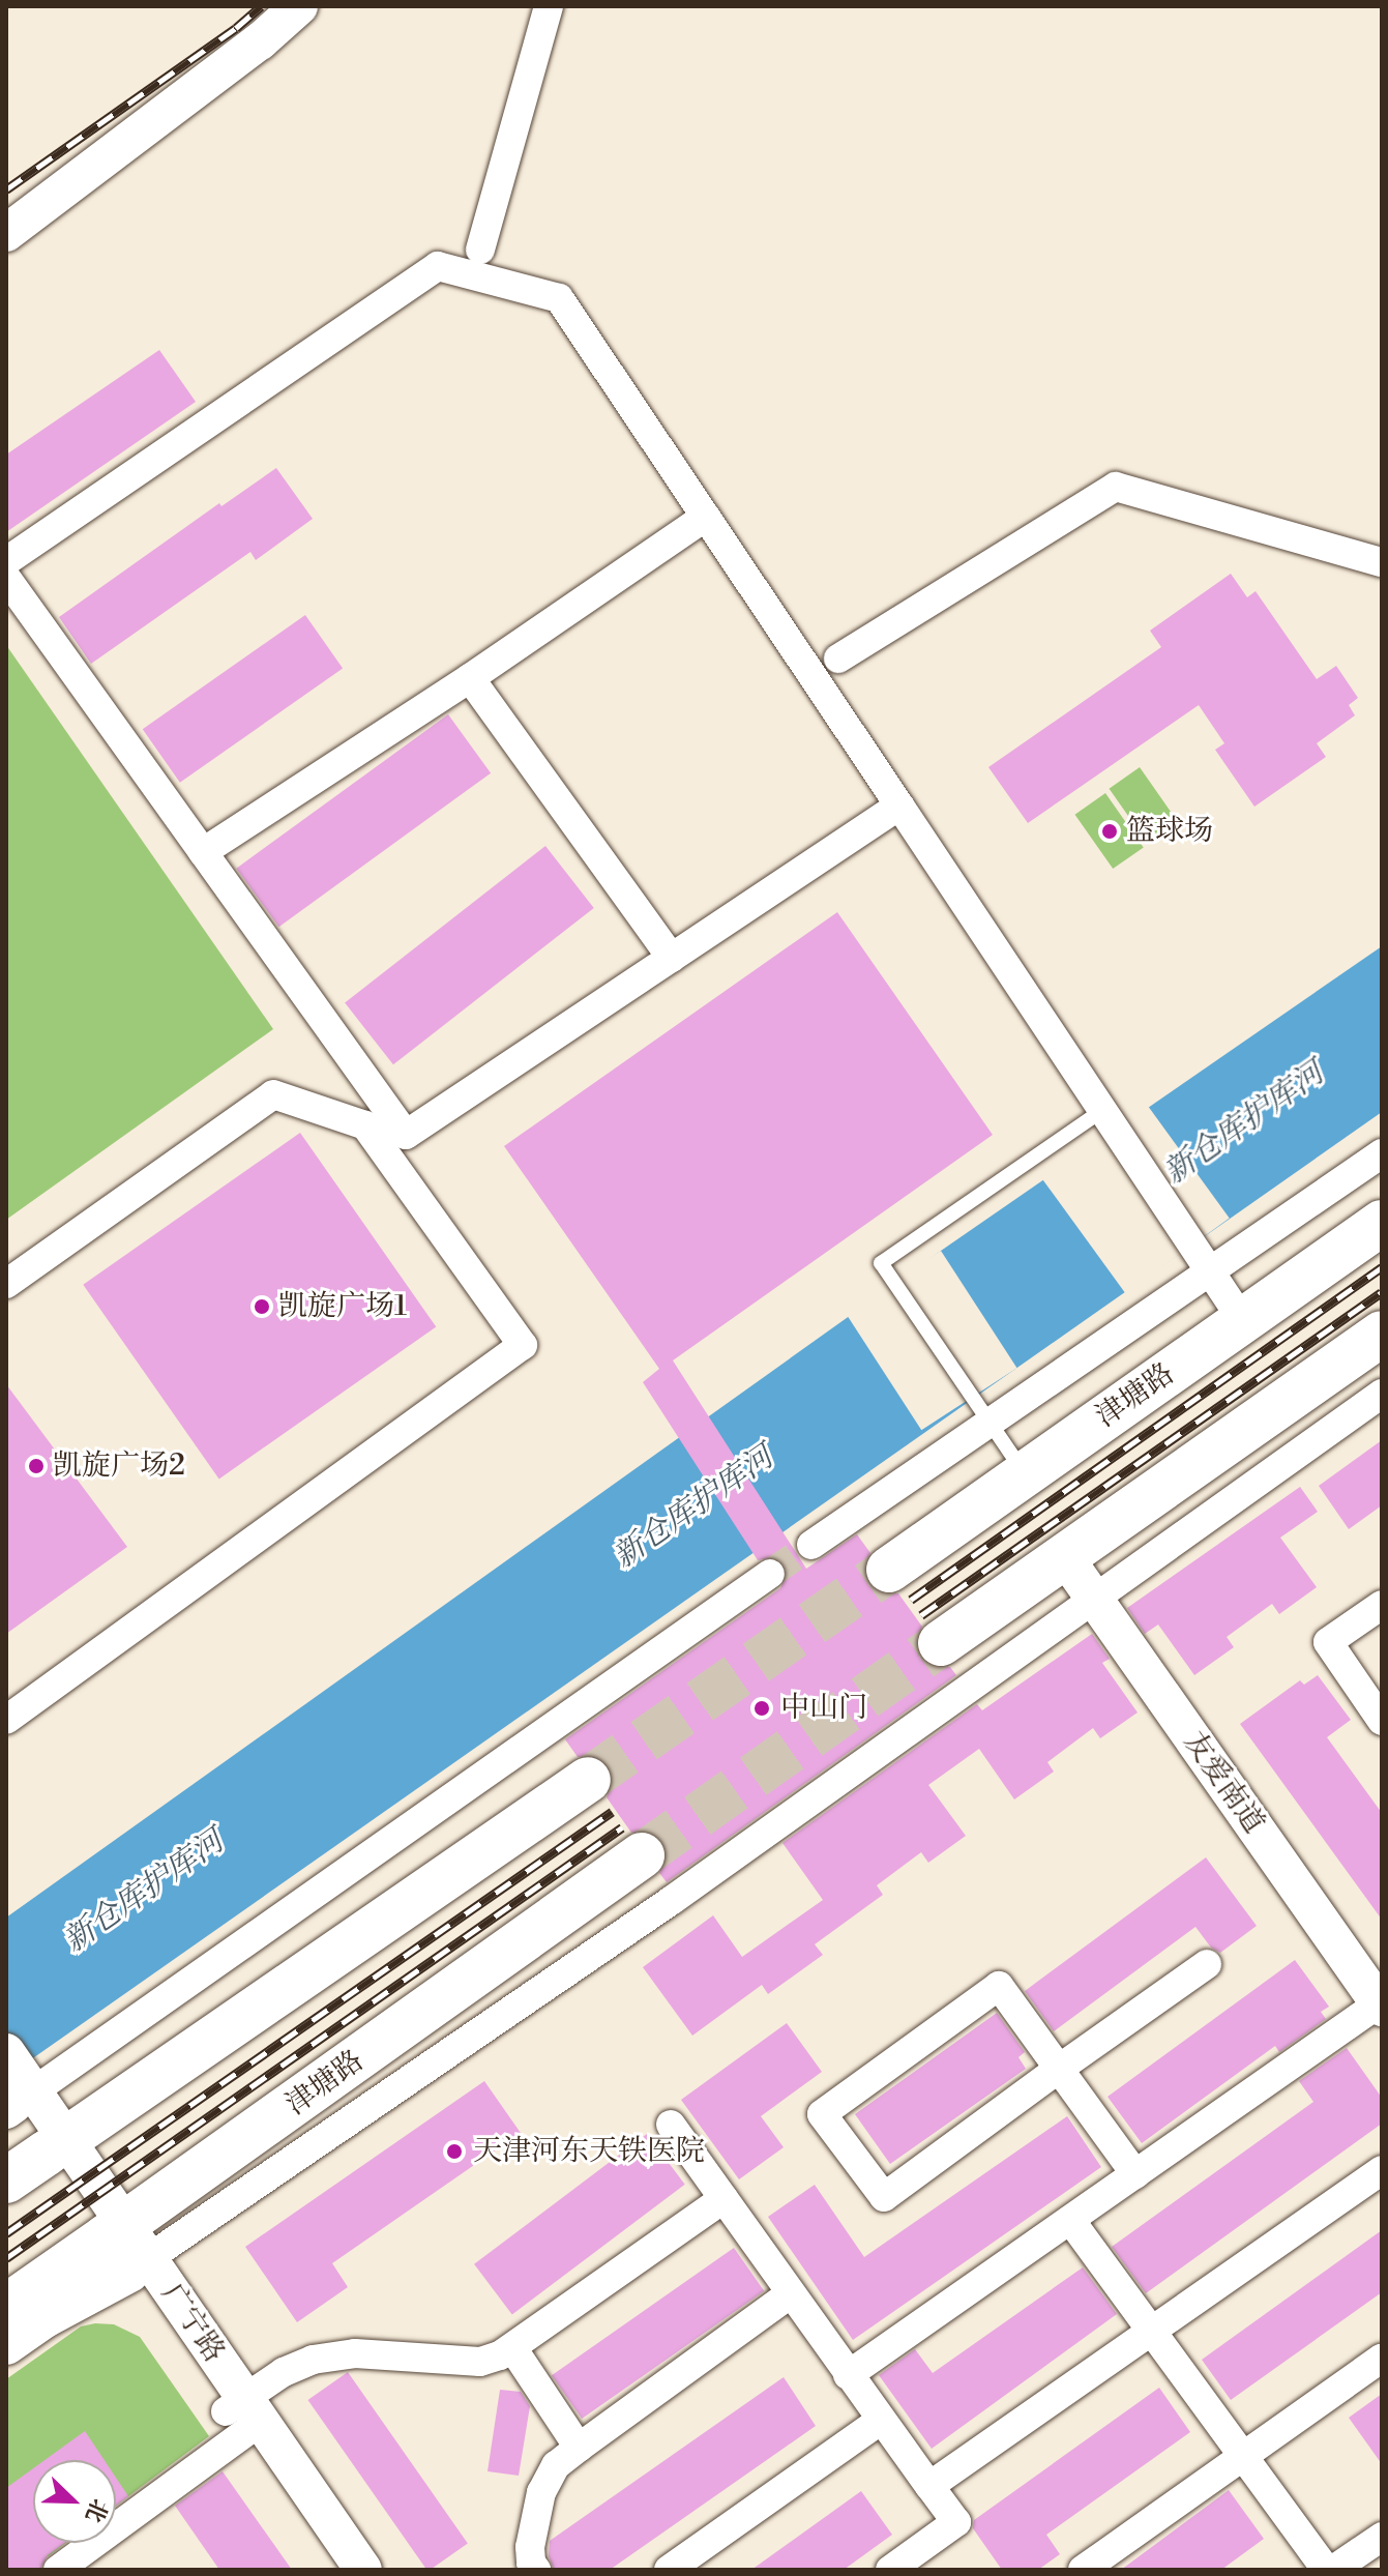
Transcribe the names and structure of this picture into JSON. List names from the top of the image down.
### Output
{
  "streets": {
    "main road": ["津塘路"],
    "street": ["友爱南道", "广宁路"]
  },
  "crossings": [
    ["津塘路", "广宁路"]
  ],
  "water": ["新仓库护库河"],
  "places": [
    "篮球场",
    "凯旋广场1",
    "凯旋广场2",
    "中山门",
    "天津河东天铁医院"
  ],
  "north": "bottom right"
}
